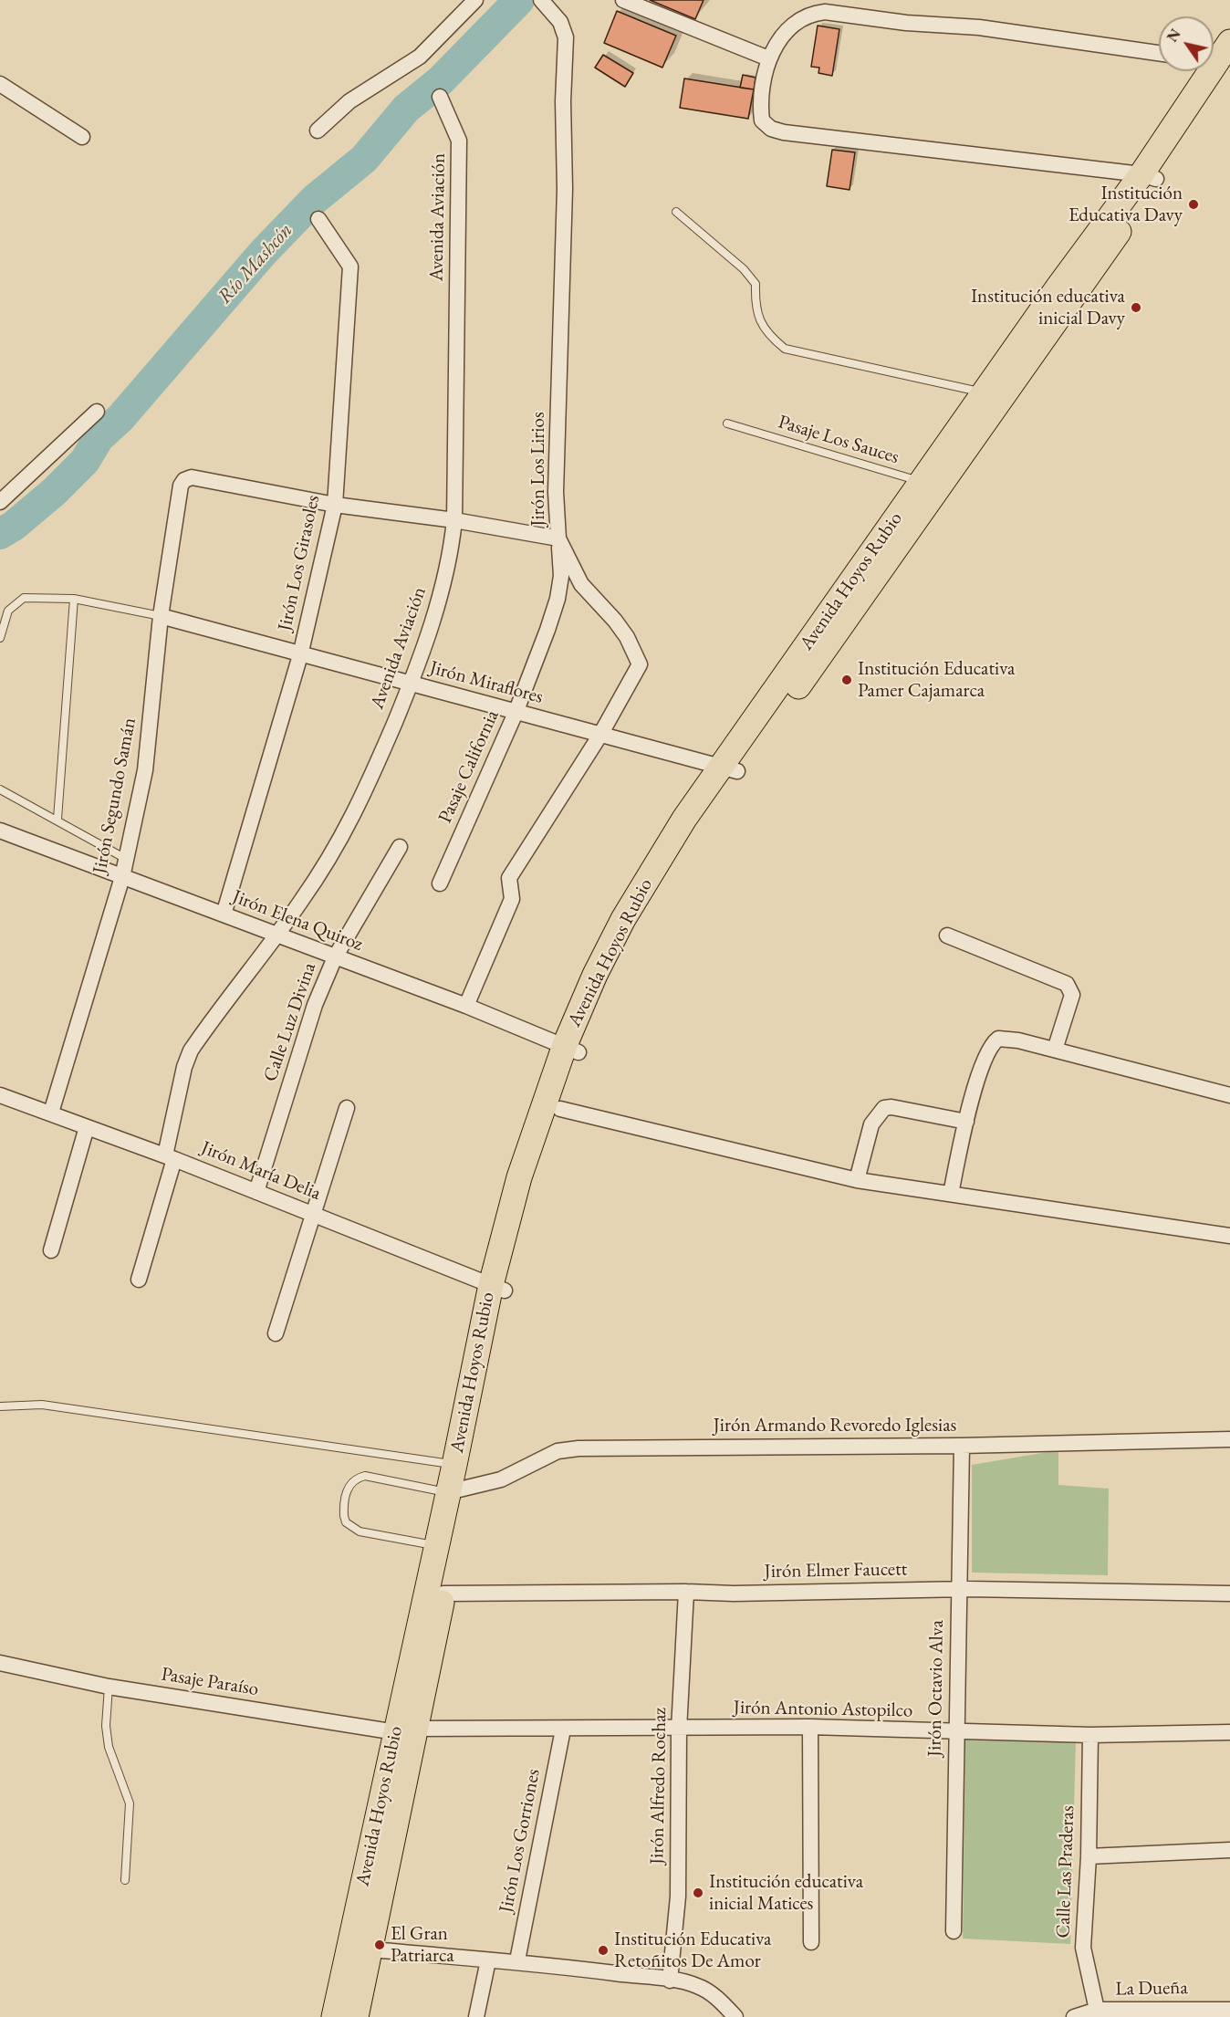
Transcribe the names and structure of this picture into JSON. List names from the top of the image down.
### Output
{
  "streets": {
    "main road": ["Avenida Hoyos Rubio"],
    "street": [
      "Avenida Aviación",
      "Jirón Los Lirios",
      "Jirón Los Girasoles",
      "Jirón Miraflores",
      "Pasaje California",
      "Jirón Segundo Samán",
      "Jirón Elena Quiroz",
      "Calle Luz Divina",
      "Jirón María Delia",
      "Jirón Armando Revoredo Iglesias",
      "Jirón Elmer Faucett",
      "Pasaje Paraíso",
      "Jirón Octavio Alva",
      "Jirón Antonio Astopilco",
      "Jirón Alfredo Rochaz",
      "Jirón Los Gorriones",
      "Calle Las Praderas",
      "La Dueña"
    ],
    "lane": ["Pasaje Los Sauces"]
  },
  "crossings": [
    ["Avenida Aviación", "Jirón Miraflores"],
    ["Avenida Aviación", "Jirón Elena Quiroz"],
    ["Avenida Aviación", "Jirón María Delia"],
    ["Pasaje Los Sauces", "Avenida Hoyos Rubio"],
    ["Jirón Los Lirios", "Jirón Miraflores"],
    ["Jirón Los Lirios", "Pasaje California"],
    ["Jirón Los Lirios", "Jirón Elena Quiroz"],
    ["Jirón Los Girasoles", "Jirón Miraflores"],
    ["Jirón Los Girasoles", "Jirón Segundo Samán"],
    ["Jirón Los Girasoles", "Jirón Elena Quiroz"],
    ["Avenida Hoyos Rubio", "Jirón Miraflores"],
    ["Avenida Hoyos Rubio", "Jirón Elena Quiroz"],
    ["Avenida Hoyos Rubio", "Jirón María Delia"],
    ["Avenida Hoyos Rubio", "Jirón Armando Revoredo Iglesias"],
    ["Avenida Hoyos Rubio", "Jirón Elmer Faucett"],
    ["Avenida Hoyos Rubio", "Pasaje Paraíso"],
    ["Avenida Hoyos Rubio", "Jirón Antonio Astopilco"],
    ["Jirón Miraflores", "Pasaje California"],
    ["Jirón Miraflores", "Jirón Segundo Samán"],
    ["Jirón Segundo Samán", "Jirón Elena Quiroz"],
    ["Jirón Segundo Samán", "Jirón María Delia"],
    ["Jirón Elena Quiroz", "Calle Luz Divina"],
    ["Calle Luz Divina", "Jirón María Delia"],
    ["Jirón Armando Revoredo Iglesias", "Jirón Octavio Alva"],
    ["Jirón Elmer Faucett", "Jirón Octavio Alva"],
    ["Jirón Elmer Faucett", "Jirón Alfredo Rochaz"],
    ["Pasaje Paraíso", "Jirón Antonio Astopilco"],
    ["Jirón Octavio Alva", "Jirón Antonio Astopilco"],
    ["Jirón Antonio Astopilco", "Jirón Alfredo Rochaz"],
    ["Jirón Antonio Astopilco", "Jirón Los Gorriones"],
    ["Jirón Antonio Astopilco", "Calle Las Praderas"],
    ["Calle Las Praderas", "La Dueña"]
  ],
  "water": ["Río Mashcón"],
  "places": [
    "Institución Educativa Davy",
    "Institución educativa inicial Davy",
    "Institución Educativa Pamer Cajamarca",
    "Institución educativa inicial Matices",
    "El Gran Patriarca",
    "Institución Educativa Retoñitos De Amor"
  ],
  "north": "top left"
}
